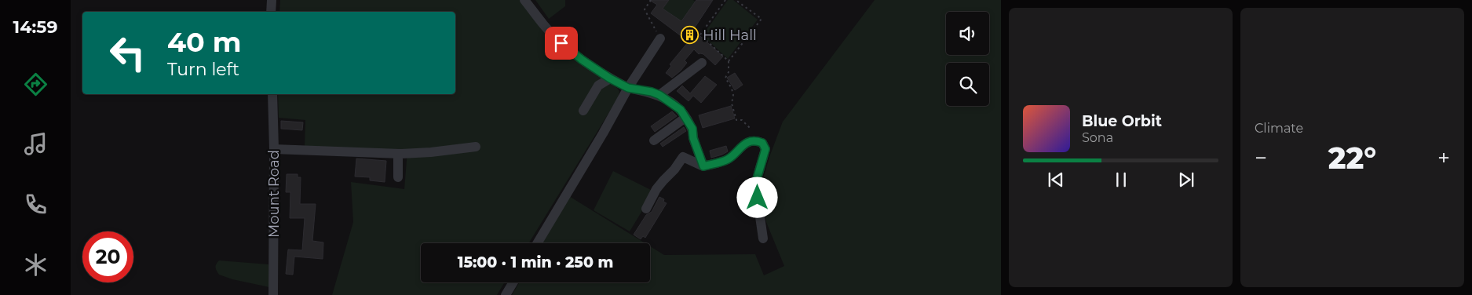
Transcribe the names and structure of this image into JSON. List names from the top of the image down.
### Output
{
  "streets": {
    "street": ["Mount Road"]
  },
  "places": {
    "building": ["Hill Hall"]
  },
  "page": {
    "tabs": "14:59",
    "tile": "Climate",
    "turn": ["40 m", "Turn left"],
    "song": ["Blue Orbit", "Sona"],
    "heat": ["−", "22°", "+"],
    "limit": "20",
    "trip": "15:00 · 1 min · 250 m"
  }
}
